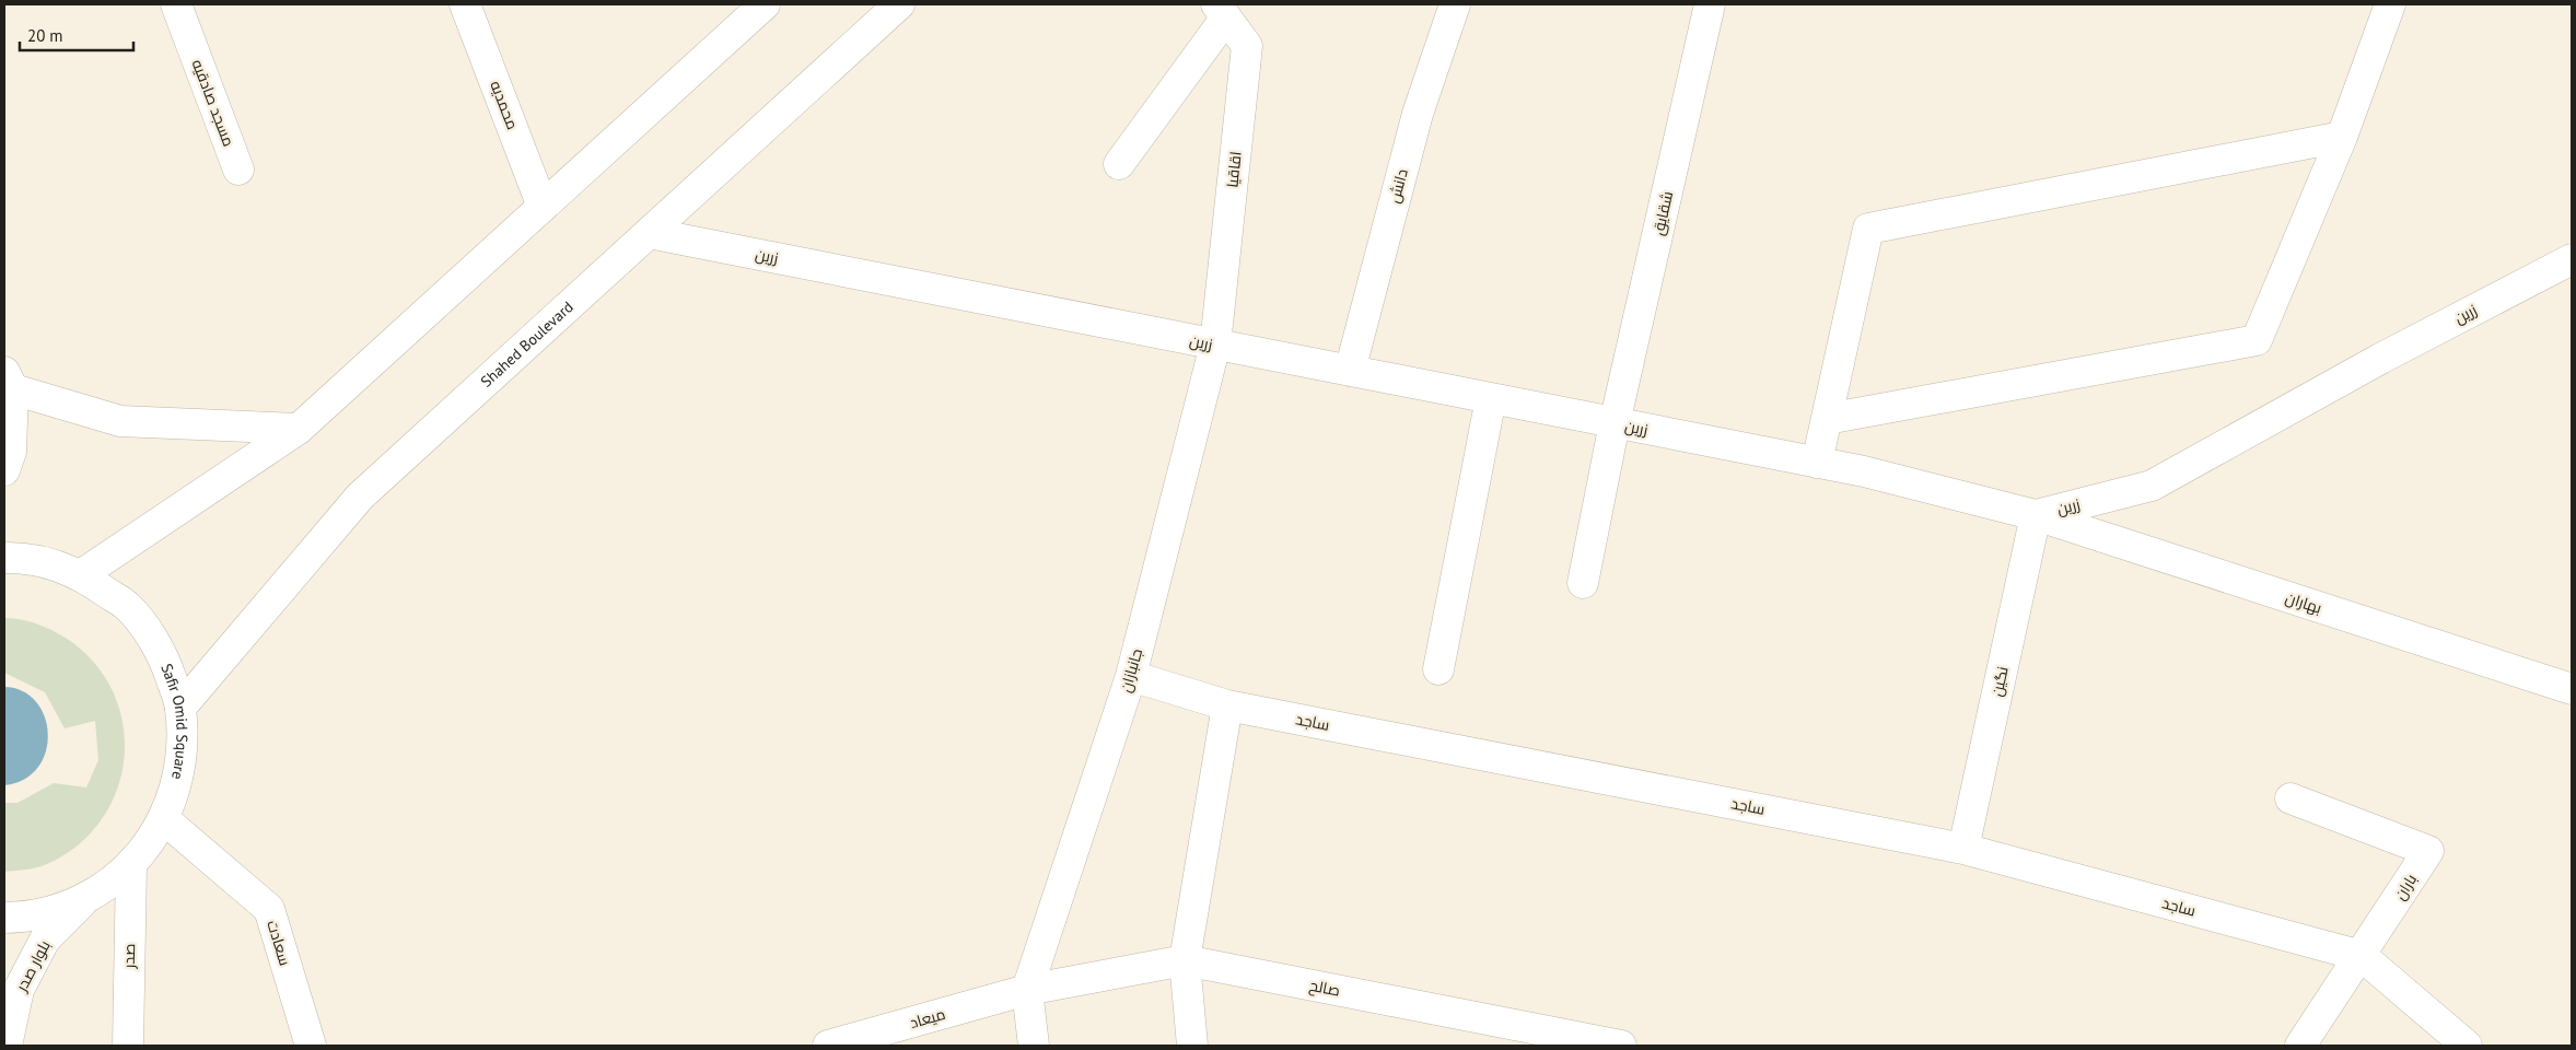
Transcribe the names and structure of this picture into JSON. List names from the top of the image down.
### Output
{
  "streets": {
    "street": [
      "مسجد صادقیه",
      "محمدیه",
      "اقاقیا",
      "دانش",
      "شقایق",
      "زرین",
      "Shahed Boulevard",
      "بهاران",
      "جانبازان",
      "نگین",
      "Safir Omid Square",
      "ساجد",
      "باران",
      "سعادت",
      "صدر",
      "بلوار صدر",
      "صالح",
      "میعاد"
    ]
  },
  "crossings": [
    ["اقاقیا", "زرین"],
    ["اقاقیا", "جانبازان"],
    ["دانش", "زرین"],
    ["شقایق", "زرین"],
    ["زرین", "Shahed Boulevard"],
    ["زرین", "بهاران"],
    ["زرین", "جانبازان"],
    ["زرین", "نگین"],
    ["Shahed Boulevard", "Safir Omid Square"],
    ["بهاران", "نگین"],
    ["جانبازان", "ساجد"],
    ["جانبازان", "صالح"],
    ["جانبازان", "میعاد"],
    ["نگین", "ساجد"],
    ["Safir Omid Square", "سعادت"],
    ["Safir Omid Square", "صدر"],
    ["Safir Omid Square", "بلوار صدر"],
    ["ساجد", "باران"],
    ["صالح", "میعاد"]
  ],
  "scale_bar": "20 m"
}
